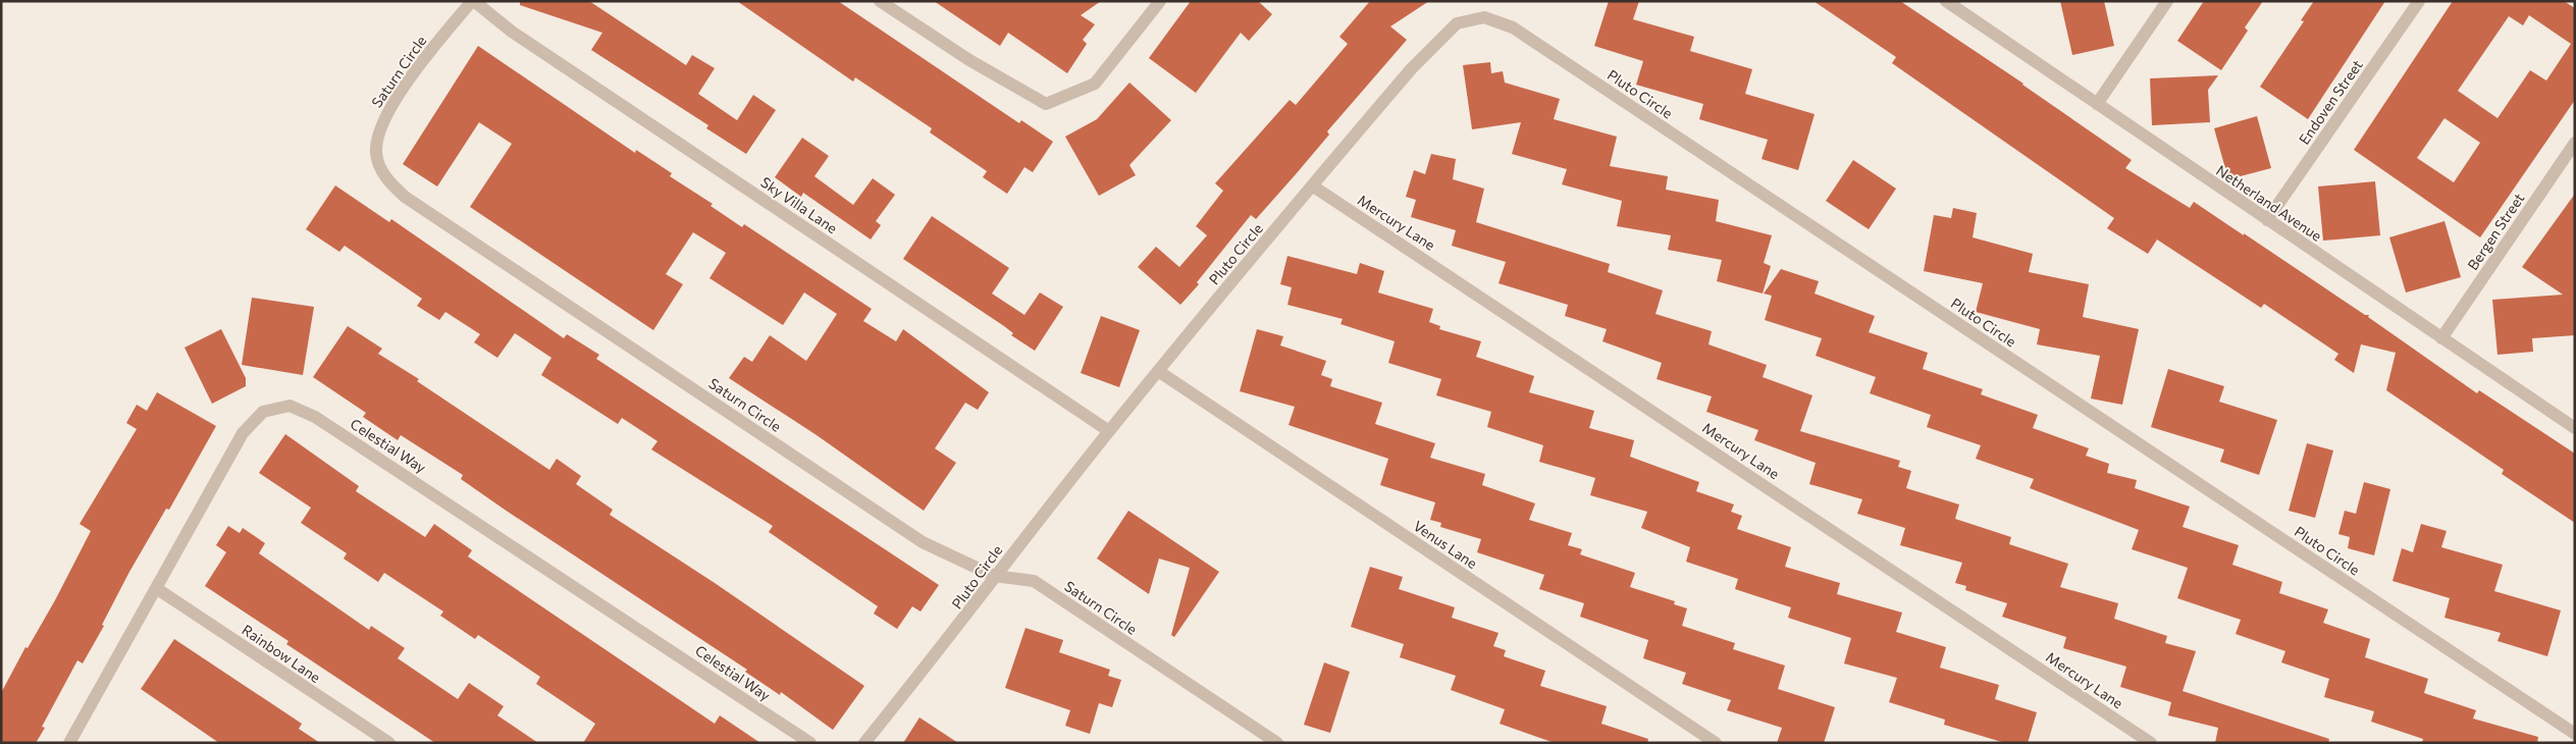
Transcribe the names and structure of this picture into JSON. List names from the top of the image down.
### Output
{
  "streets": {
    "street": [
      "Saturn Circle",
      "Pluto Circle",
      "Endoven Street",
      "Netherland Avenue",
      "Sky Villa Lane",
      "Mercury Lane",
      "Bergen Street",
      "Celestial Way",
      "Venus Lane",
      "Rainbow Lane"
    ]
  },
  "crossings": [
    ["Saturn Circle", "Pluto Circle"],
    ["Saturn Circle", "Sky Villa Lane"],
    ["Pluto Circle", "Sky Villa Lane"],
    ["Pluto Circle", "Mercury Lane"],
    ["Pluto Circle", "Venus Lane"],
    ["Endoven Street", "Netherland Avenue"],
    ["Netherland Avenue", "Bergen Street"],
    ["Celestial Way", "Rainbow Lane"]
  ]
}
